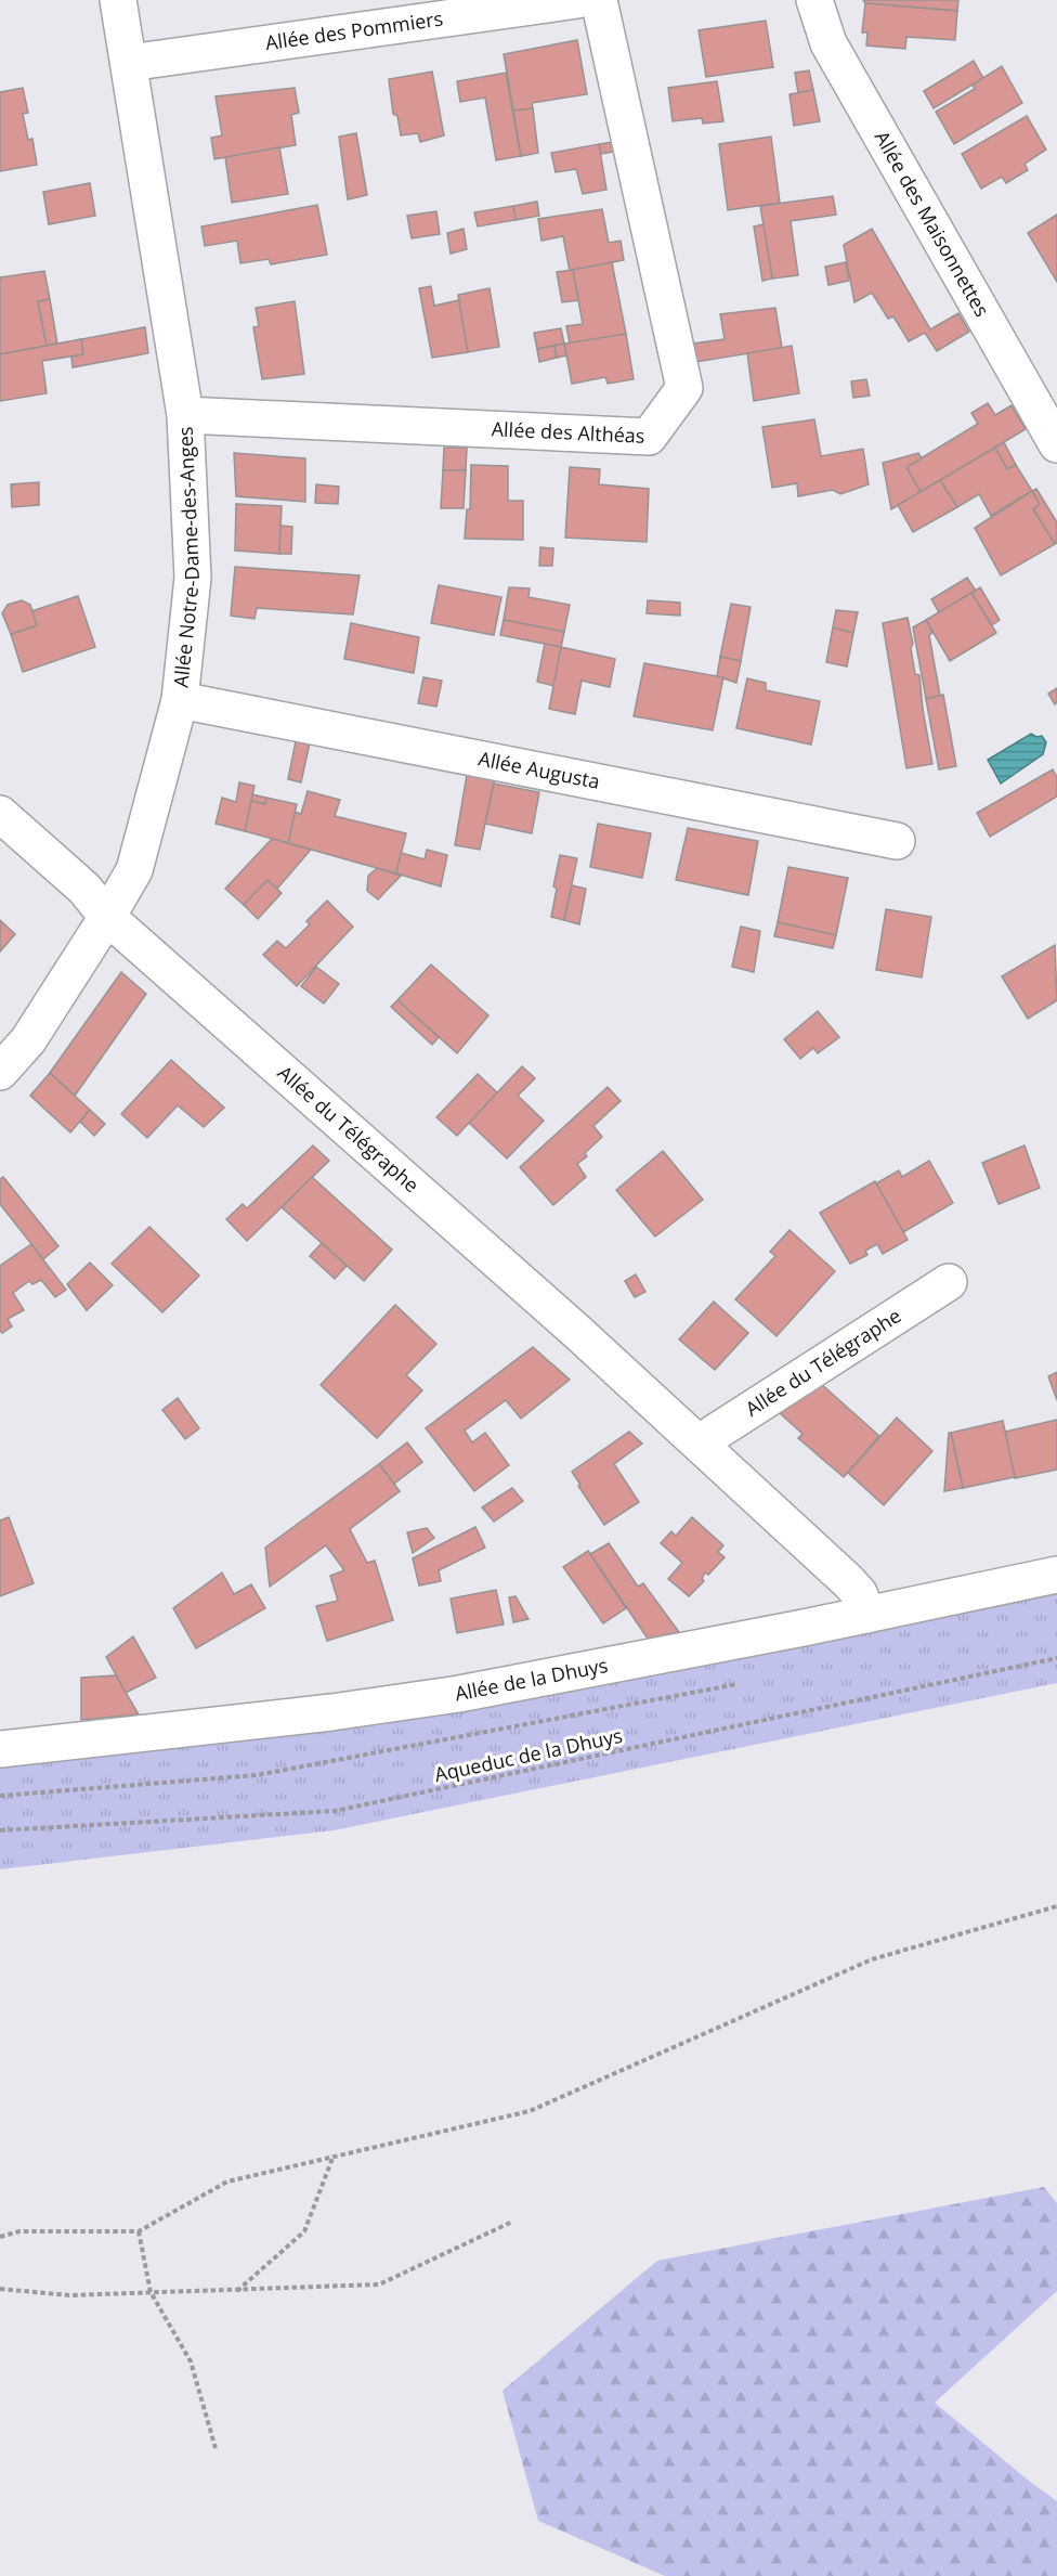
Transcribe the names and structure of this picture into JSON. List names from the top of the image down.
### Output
{
  "streets": {
    "street": [
      "Allée des Pommiers",
      "Allée des Maisonnettes",
      "Allée des Althéas",
      "Allée Notre-Dame-des-Anges",
      "Allée Augusta",
      "Allée du Télégraphe",
      "Allée de la Dhuys"
    ],
    "path": ["Aqueduc de la Dhuys"]
  },
  "crossings": [
    ["Allée des Pommiers", "Allée Notre-Dame-des-Anges"],
    ["Allée des Althéas", "Allée Notre-Dame-des-Anges"],
    ["Allée Notre-Dame-des-Anges", "Allée Augusta"],
    ["Allée Notre-Dame-des-Anges", "Allée du Télégraphe"],
    ["Allée du Télégraphe", "Allée de la Dhuys"]
  ]
}
